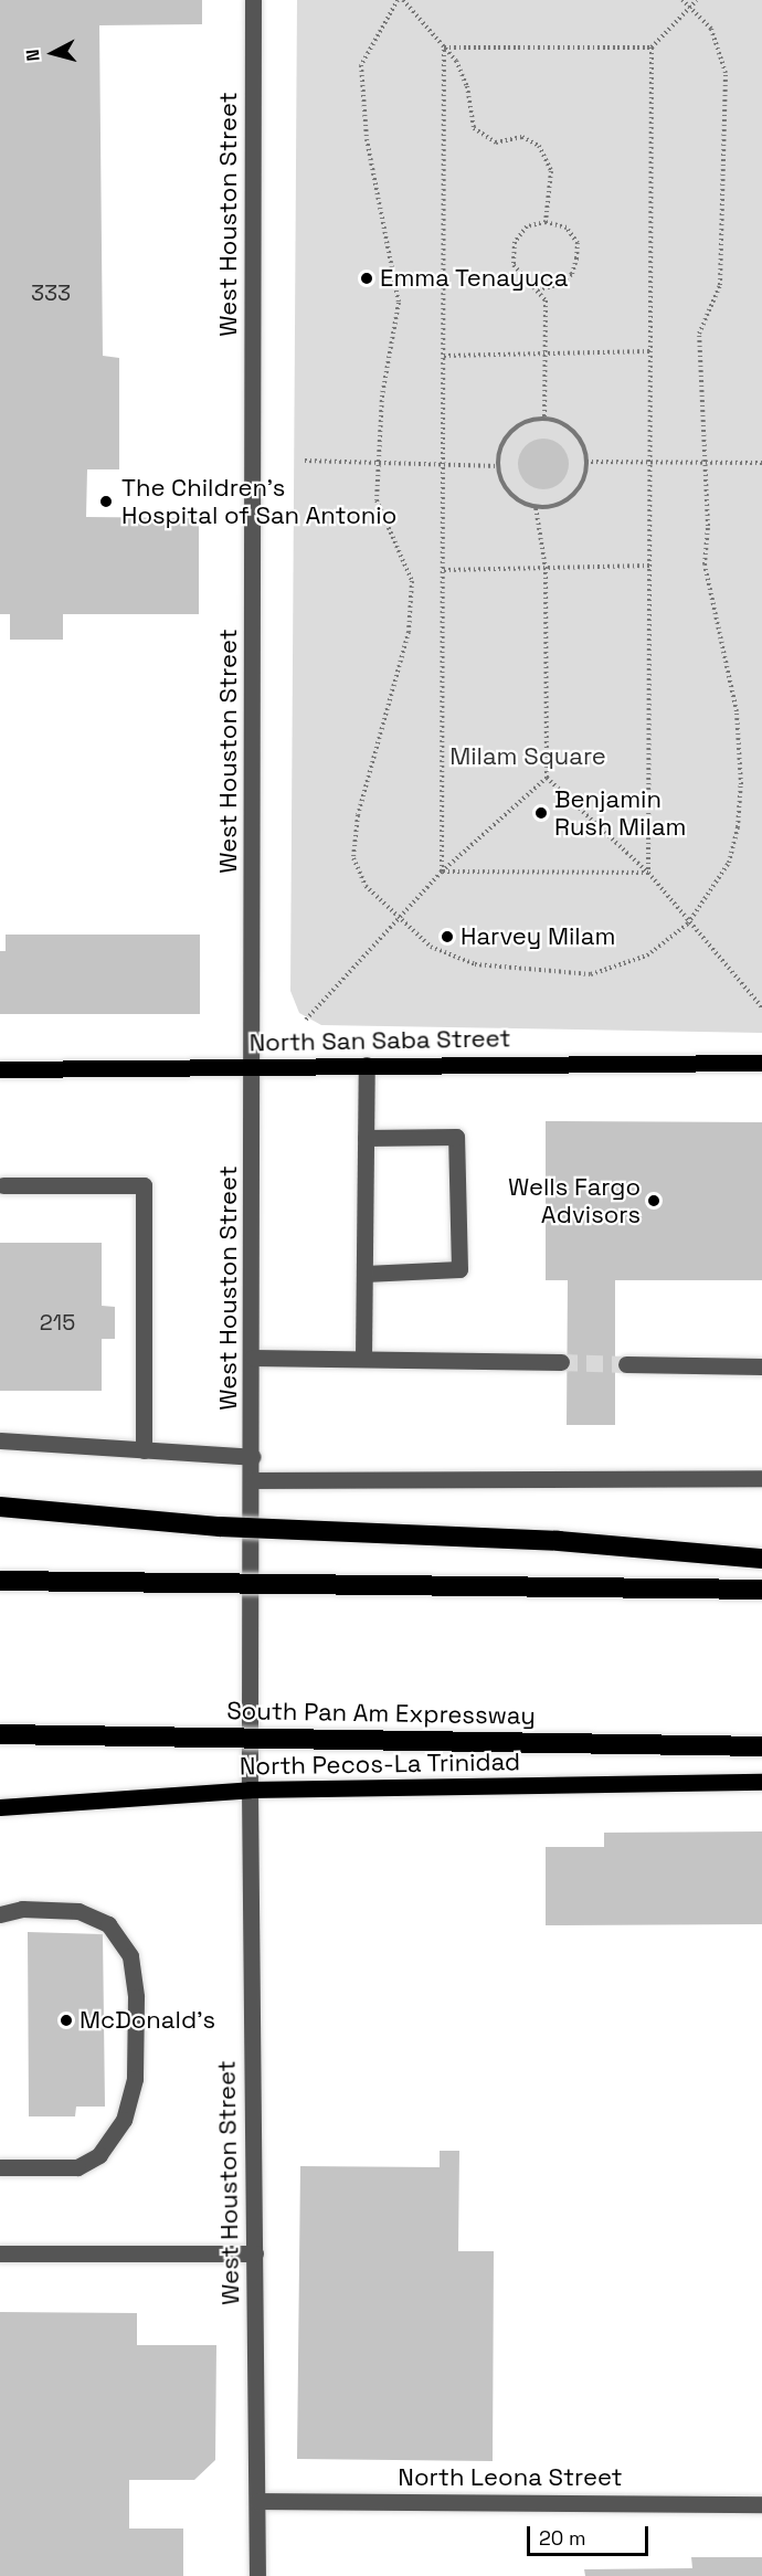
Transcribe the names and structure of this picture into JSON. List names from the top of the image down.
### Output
{
  "streets": {
    "highway": ["South Pan Am Expressway"],
    "main road": ["North San Saba Street", "North Pecos-La Trinidad"],
    "street": ["West Houston Street", "North Leona Street"]
  },
  "crossings": [
    ["West Houston Street", "North San Saba Street"],
    ["West Houston Street", "North Pecos-La Trinidad"],
    ["West Houston Street", "North Leona Street"]
  ],
  "parks": ["Milam Square"],
  "places": [
    "Emma Tenayuca",
    "The Children's Hospital of San Antonio",
    "Benjamin Rush Milam",
    "Harvey Milam",
    "Wells Fargo Advisors",
    "McDonald's"
  ],
  "house_numbers": ["333", "215"],
  "scale_bar": "20 m",
  "north": "left"
}
